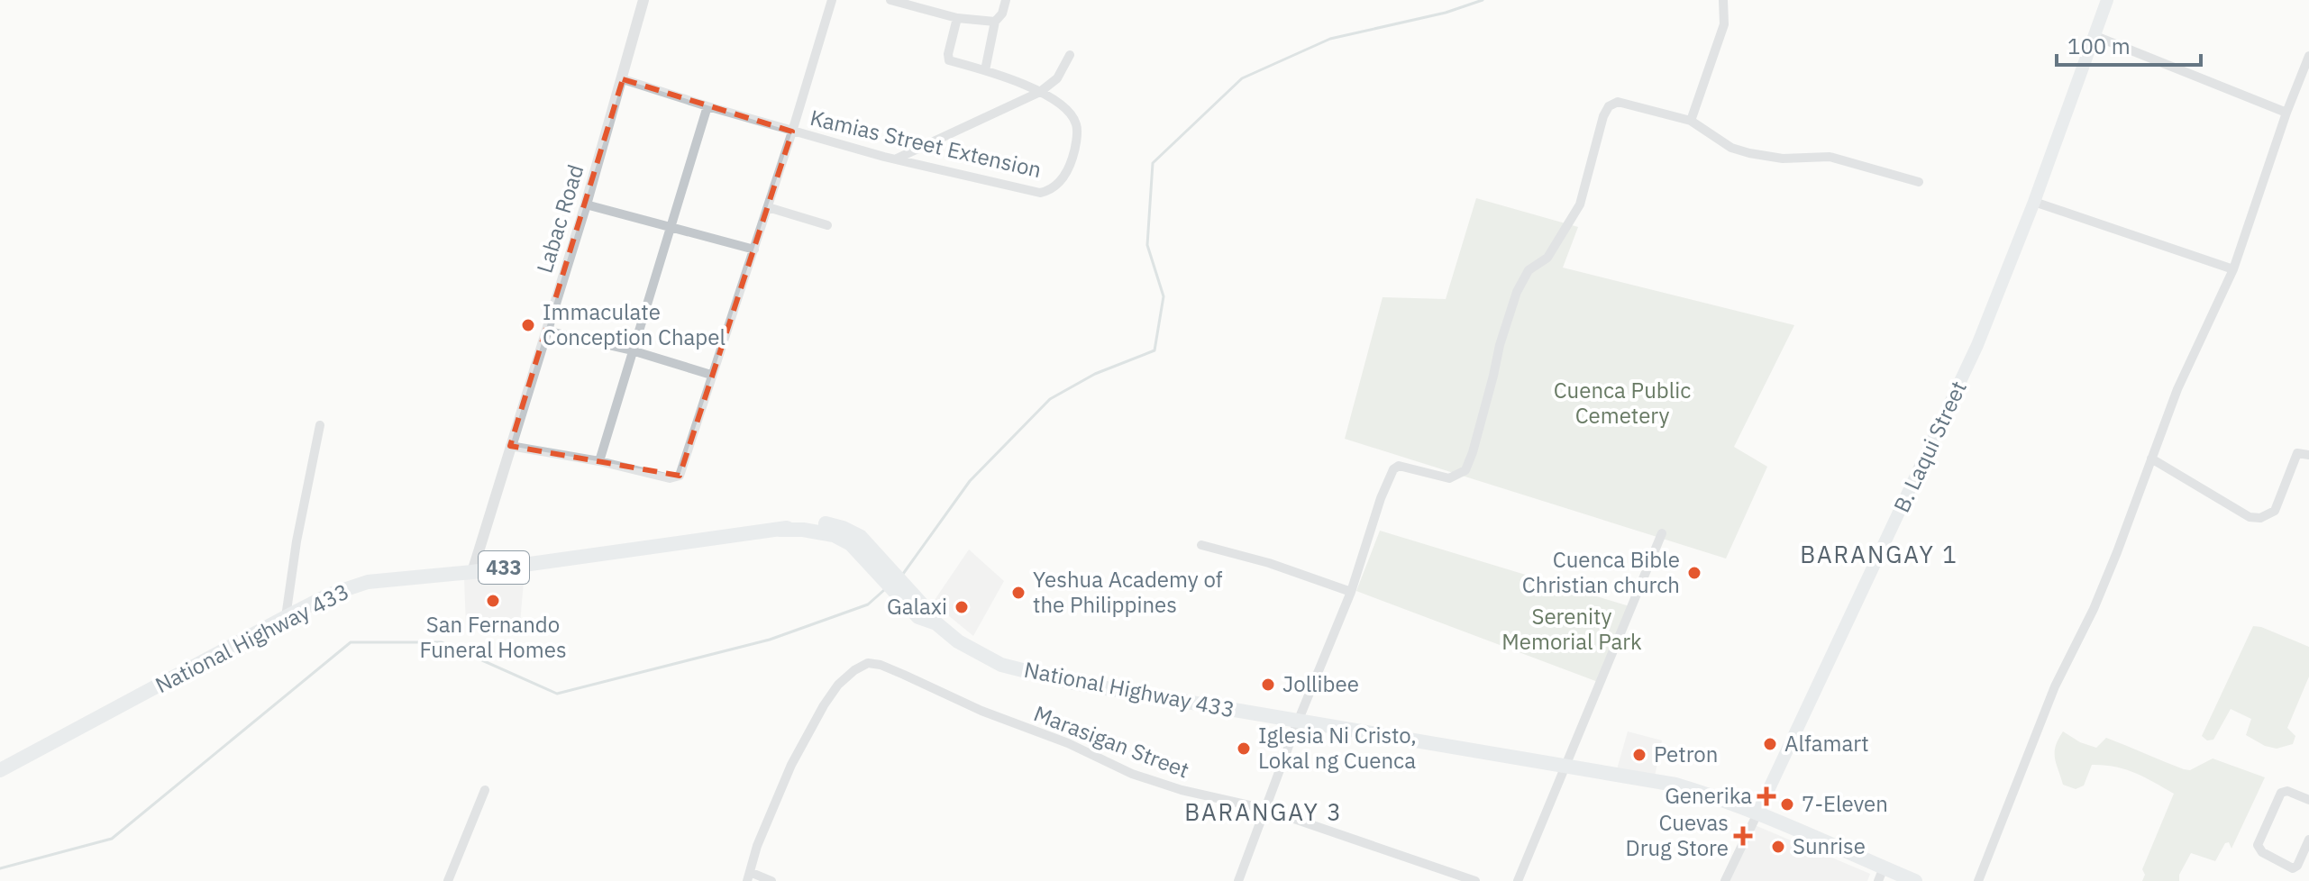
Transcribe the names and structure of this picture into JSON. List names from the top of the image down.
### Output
{
  "streets": {
    "main road": ["B. Laqui Street", "433", "National Highway 433"],
    "street": ["Kamias Street Extension", "Labac Road", "Marasigan Street"]
  },
  "crossings": [
    ["Kamias Street Extension", "Labac Road"],
    ["Labac Road", "National Highway 433"],
    ["B. Laqui Street", "National Highway 433"]
  ],
  "districts": ["BARANGAY 1", "BARANGAY 3"],
  "parks": ["Cuenca Public Cemetery", "Serenity Memorial Park"],
  "places": {
    "other": [
      "Immaculate Conception Chapel",
      "Cuenca Bible Christian church",
      "Yeshua Academy of the Philippines",
      "San Fernando Funeral Homes",
      "Galaxi",
      "Jollibee",
      "Alfamart",
      "Iglesia Ni Cristo, Lokal ng Cuenca",
      "Petron",
      "7-Eleven",
      "Sunrise"
    ],
    "health": ["Generika", "Cuevas Drug Store"]
  },
  "scale_bar": "100 m"
}
